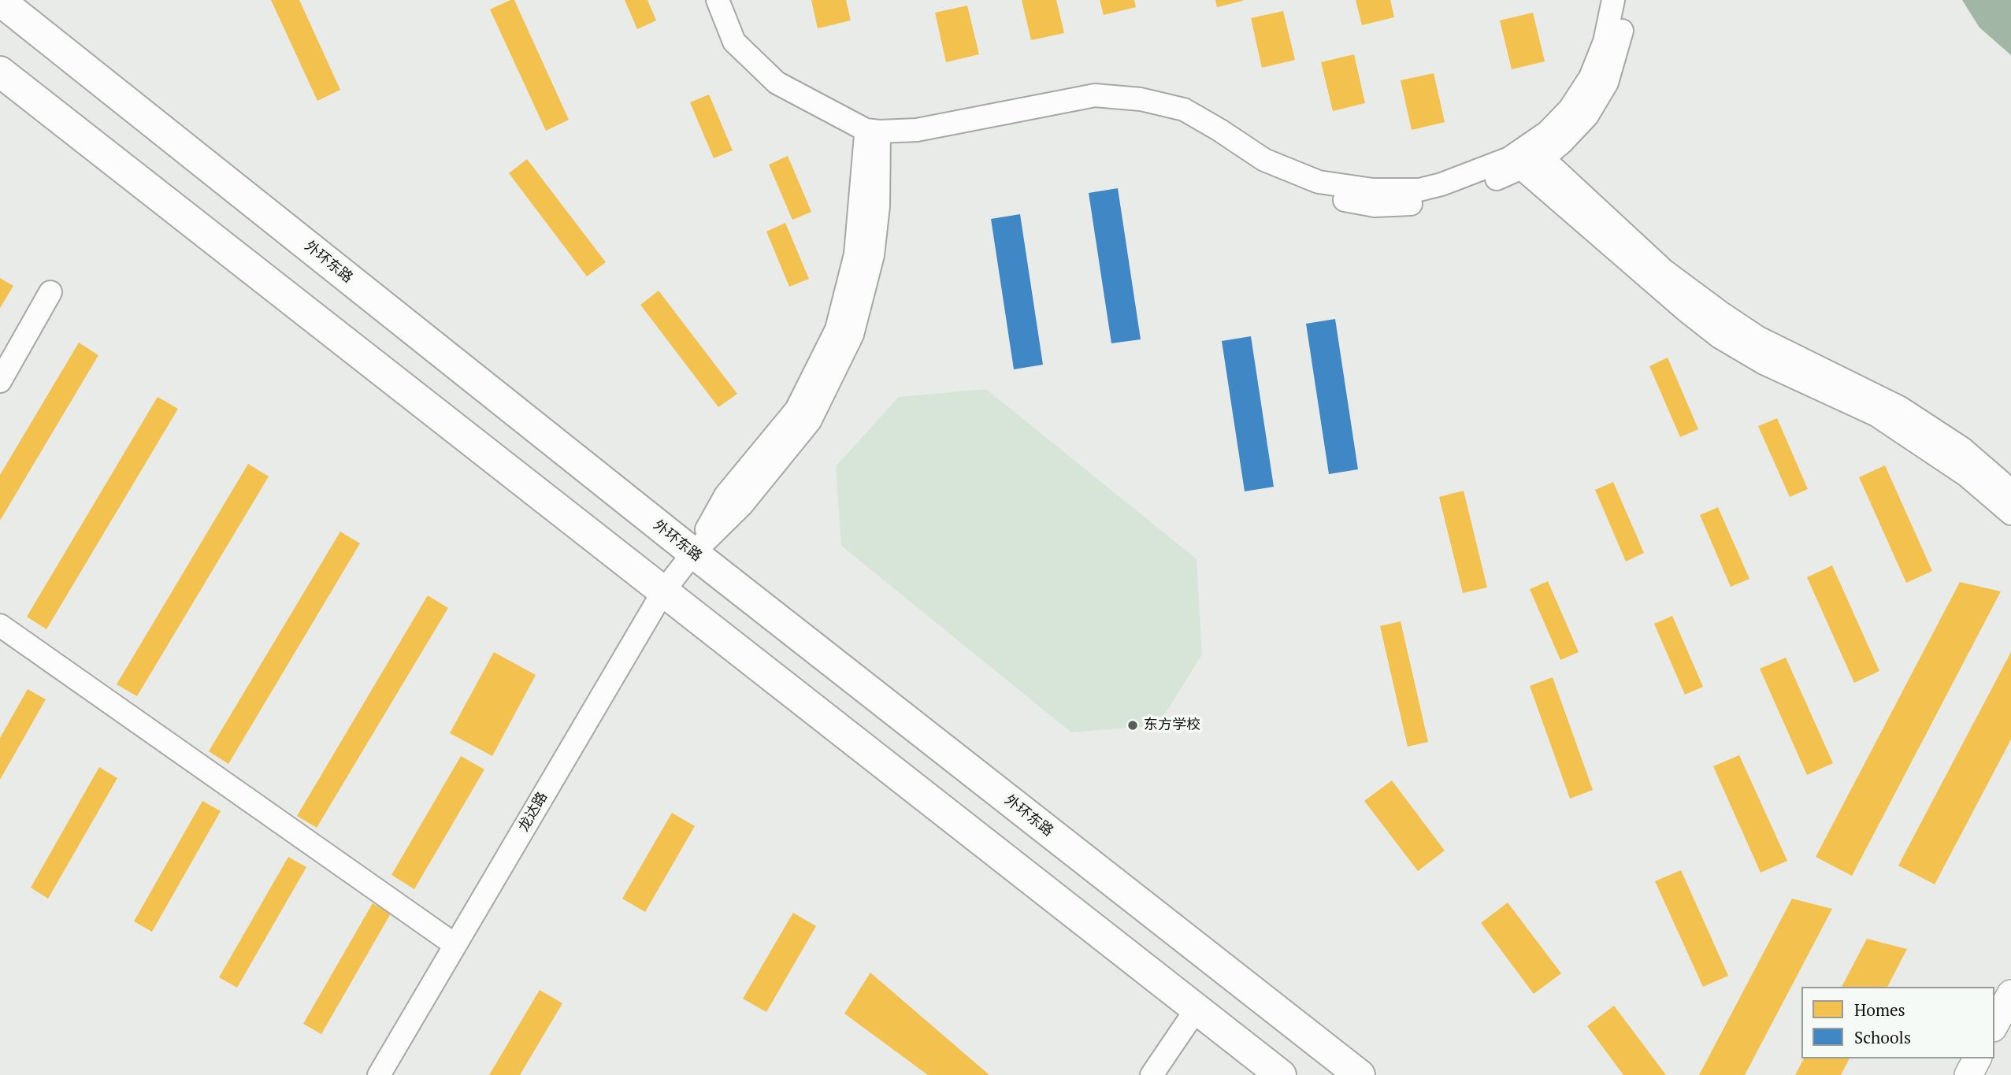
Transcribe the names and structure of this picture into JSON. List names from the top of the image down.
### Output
{
  "streets": {
    "highway": ["外环东路"],
    "street": ["龙达路"]
  },
  "crossings": [
    ["外环东路", "龙达路"]
  ],
  "places": ["东方学校"],
  "legend": ["Homes", "Schools"]
}
